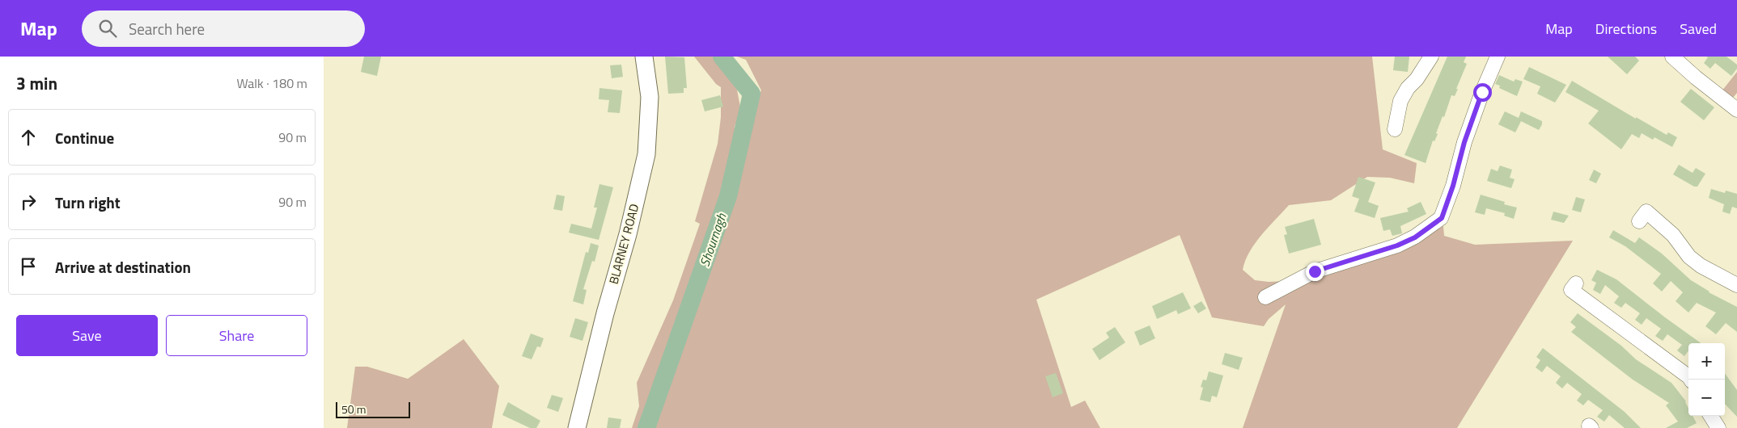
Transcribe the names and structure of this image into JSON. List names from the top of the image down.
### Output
{
  "streets": {
    "main road": ["BLARNEY ROAD"]
  },
  "water": ["Shournagh"],
  "scale_bar": "50 m",
  "page": {
    "header": "Map",
    "search": "Search here",
    "nav": ["Map", "Directions", "Saved"],
    "heading": ["3 min", "Walk · 180 m"],
    "list": [
      ["Continue", "90 m"],
      ["Turn right", "90 m"],
      "Arrive at destination"
    ],
    "buttons": ["Save", "Share"],
    "map_buttons": ["+", "−"],
    "scale": "50 m"
  }
}
